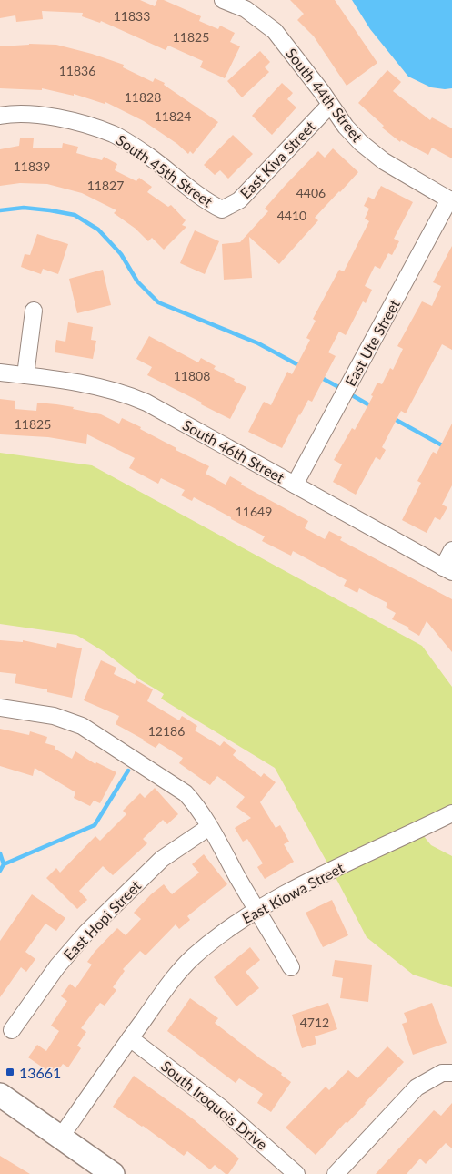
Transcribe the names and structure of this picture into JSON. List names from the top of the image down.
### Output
{
  "streets": {
    "street": [
      "South 44th Street",
      "East Kiva Street",
      "South 45th Street",
      "East Ute Street",
      "South 46th Street",
      "East Kiowa Street",
      "East Hopi Street",
      "South Iroquois Drive"
    ]
  },
  "crossings": [
    ["South 44th Street", "East Kiva Street"],
    ["South 44th Street", "East Ute Street"],
    ["East Kiva Street", "South 45th Street"],
    ["East Ute Street", "South 46th Street"],
    ["East Kiowa Street", "South Iroquois Drive"]
  ],
  "places": {
    "transit": ["13661"]
  },
  "house_numbers": [
    "11833",
    "11825",
    "11836",
    "11828",
    "11824",
    "11839",
    "11827",
    "4406",
    "4410",
    "11808",
    "11825",
    "11649",
    "12186",
    "4712"
  ]
}
